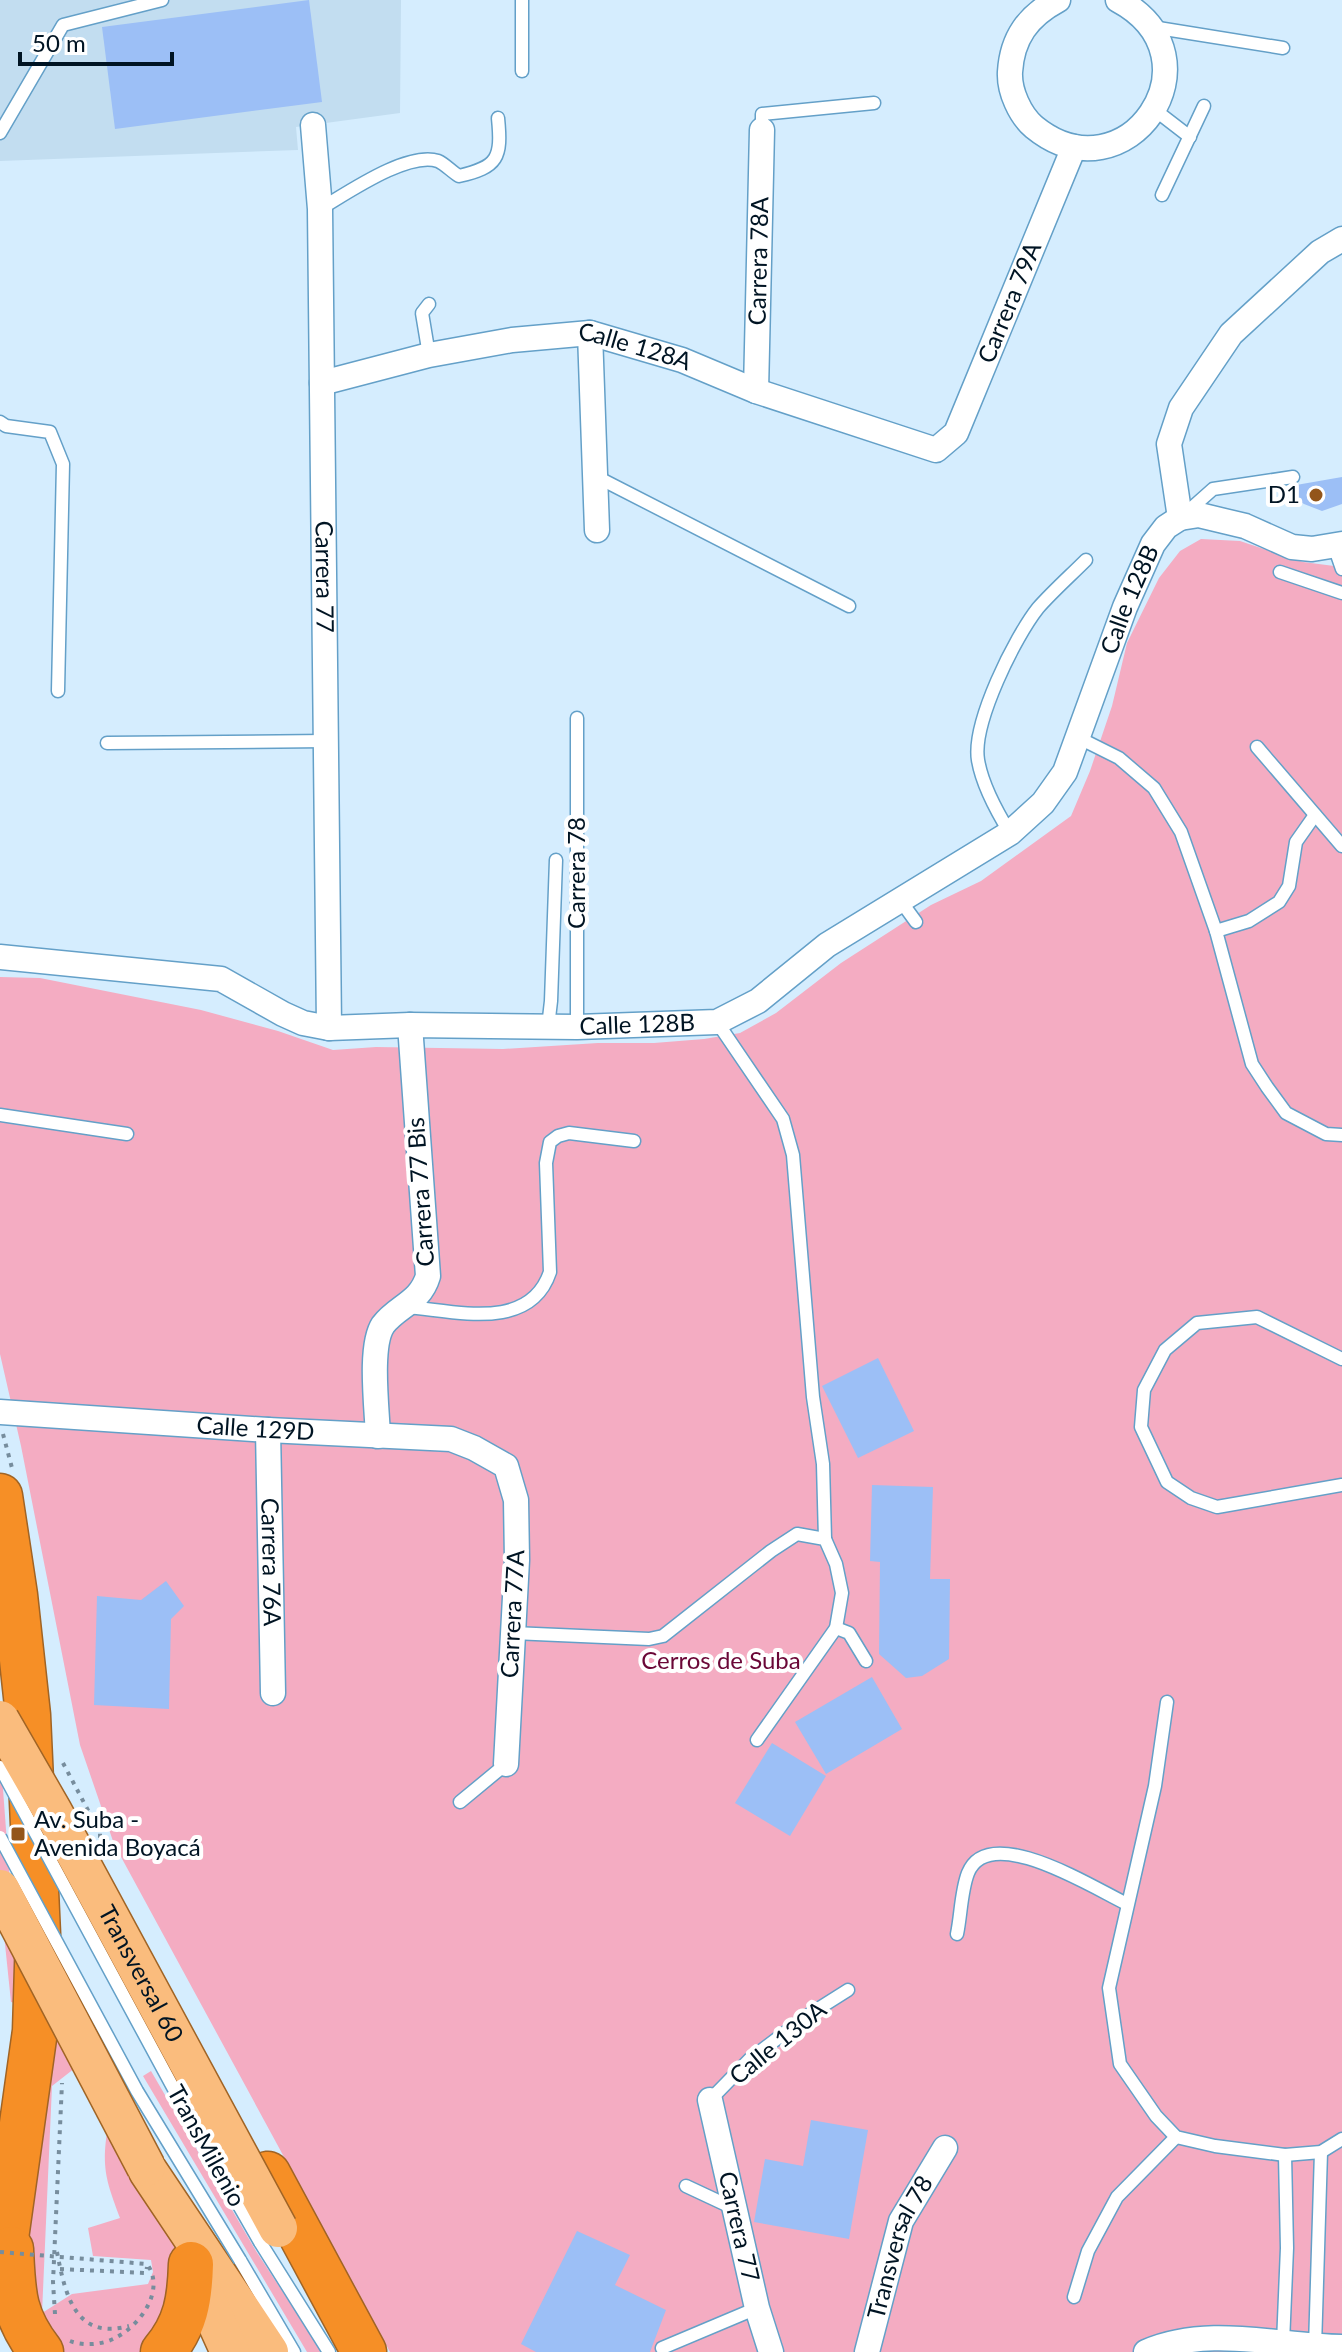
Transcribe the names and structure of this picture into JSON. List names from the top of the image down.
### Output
{
  "streets": {
    "main road": ["Transversal 60"],
    "street": [
      "Carrera 78A",
      "Carrera 79A",
      "Calle 128A",
      "Carrera 77",
      "Calle 128B",
      "Carrera 77 Bis",
      "Calle 129D",
      "Carrera 76A",
      "Carrera 77A",
      "Transversal 78"
    ],
    "lane": ["Carrera 78", "Calle 130A", "TransMilenio"]
  },
  "crossings": [
    ["Carrera 78A", "Calle 128A"],
    ["Carrera 79A", "Calle 128A"],
    ["Calle 128A", "Carrera 77"],
    ["Carrera 77", "Calle 128B"],
    ["Carrera 77", "Calle 130A"],
    ["Calle 128B", "Carrera 78"],
    ["Calle 128B", "Carrera 77 Bis"],
    ["Carrera 77 Bis", "Calle 129D"],
    ["Calle 129D", "Carrera 76A"],
    ["Calle 129D", "Carrera 77A"],
    ["Transversal 60", "TransMilenio"]
  ],
  "parks": ["Cerros de Suba"],
  "places": {
    "other": ["D1"],
    "transit": ["Av. Suba - Avenida Boyacá"]
  },
  "scale_bar": "50 m"
}
